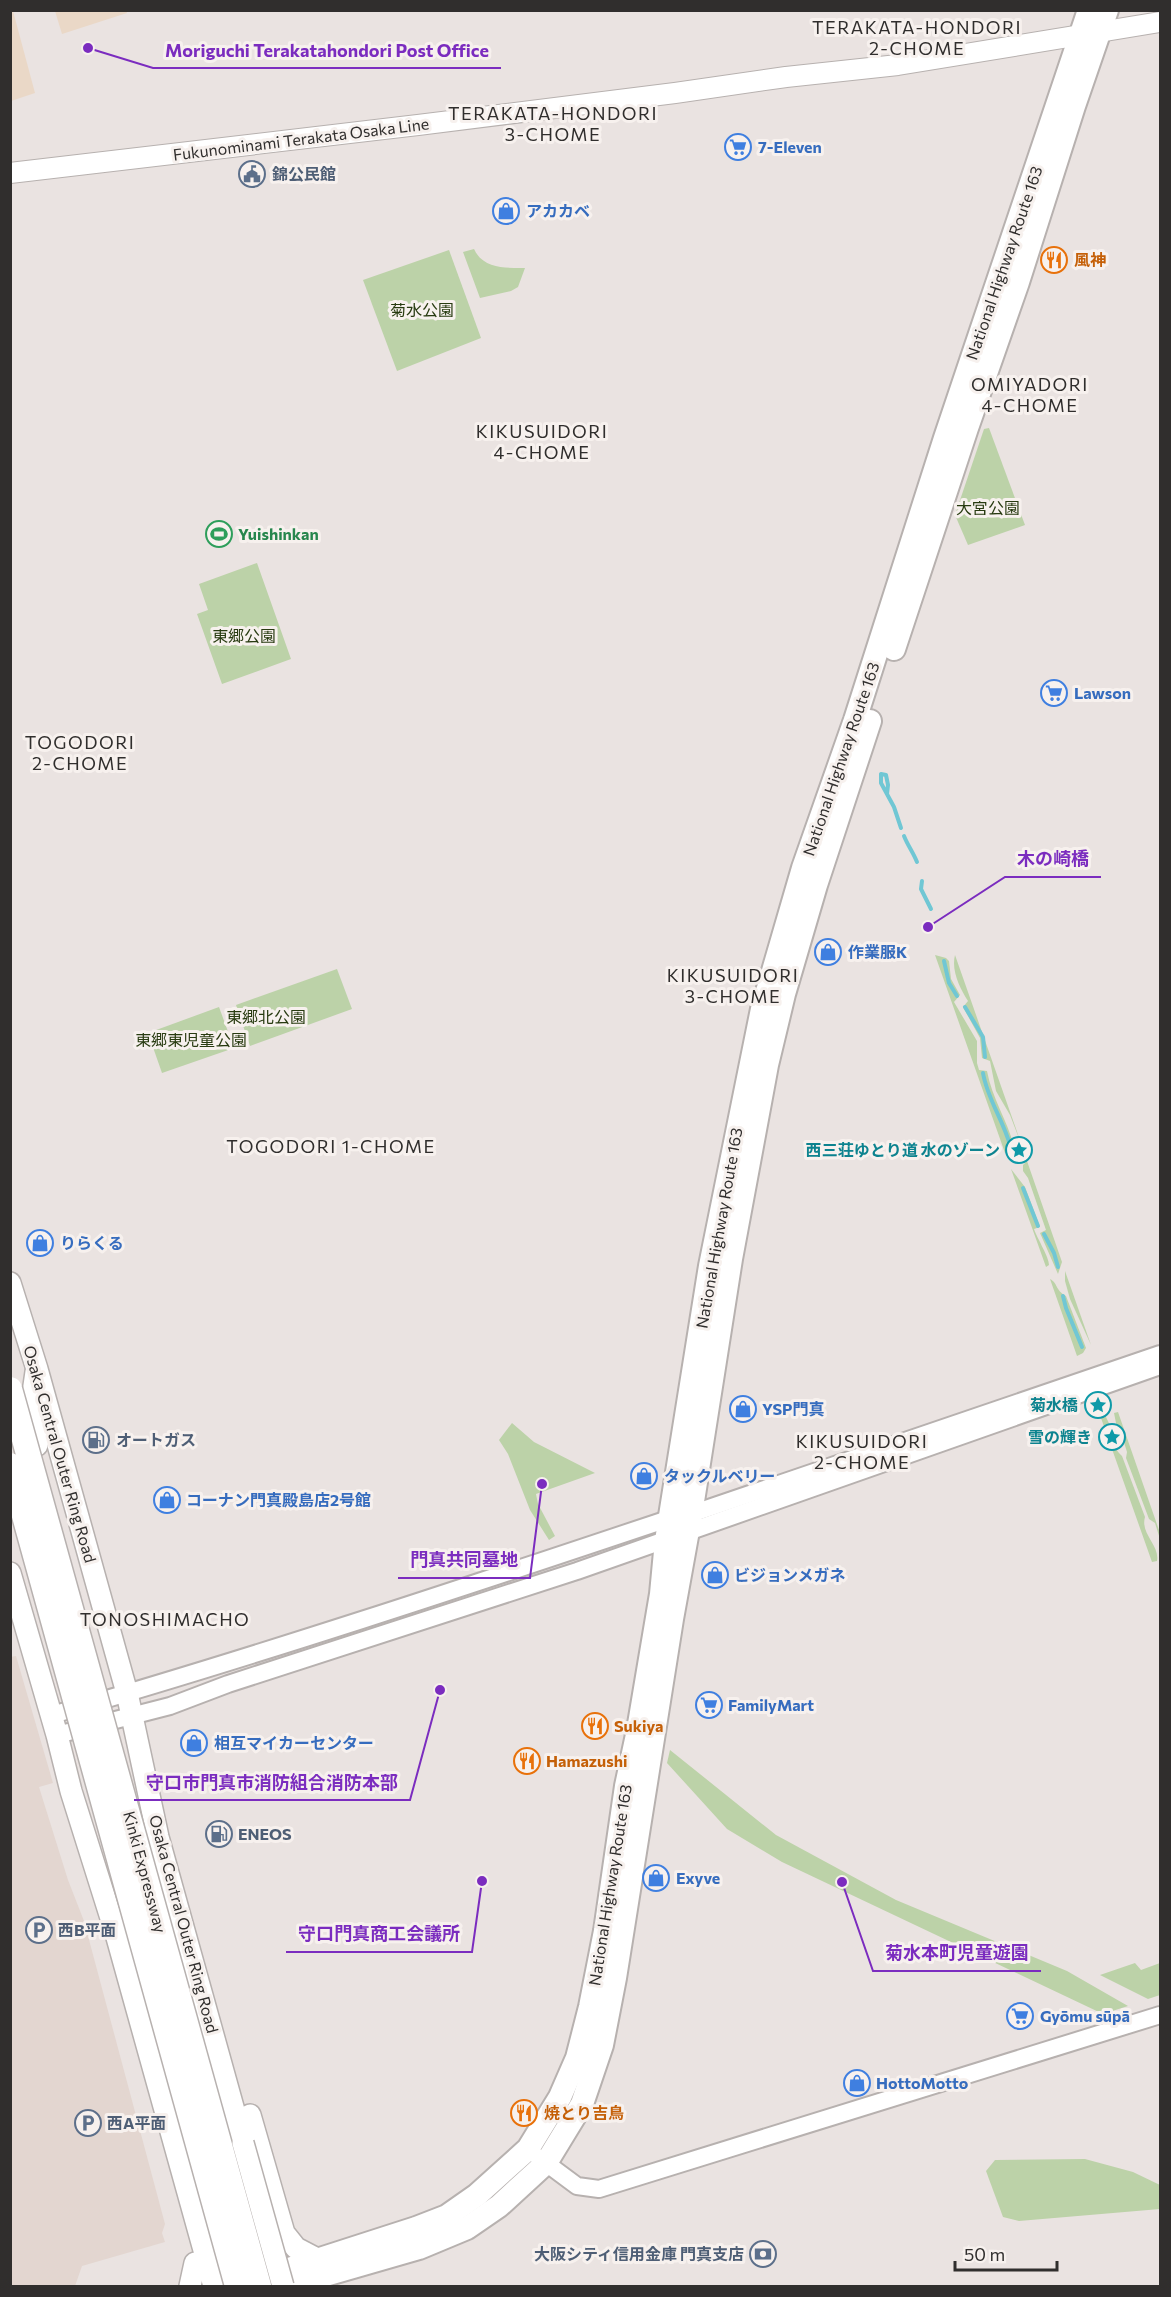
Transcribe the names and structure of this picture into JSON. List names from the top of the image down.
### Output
{
  "streets": {
    "highway": ["National Highway Route 163", "Kinki Expressway"],
    "main road": ["Fukunominami Terakata Osaka Line", "Osaka Central Outer Ring Road"]
  },
  "crossings": [
    ["Fukunominami Terakata Osaka Line", "National Highway Route 163"],
    ["National Highway Route 163", "Osaka Central Outer Ring Road"],
    ["National Highway Route 163", "Kinki Expressway"],
    ["Osaka Central Outer Ring Road", "Kinki Expressway"]
  ],
  "districts": [
    "TERAKATA-HONDORI 2-CHOME",
    "TERAKATA-HONDORI 3-CHOME",
    "OMIYADORI 4-CHOME",
    "KIKUSUIDORI 4-CHOME",
    "TOGODORI 2-CHOME",
    "KIKUSUIDORI 3-CHOME",
    "TOGODORI 1-CHOME",
    "KIKUSUIDORI 2-CHOME",
    "TONOSHIMACHO"
  ],
  "parks": [
    "菊水公園",
    "大宮公園",
    "東郷公園",
    "東郷北公園",
    "東郷東児童公園"
  ],
  "places": {
    "other": [
      "Moriguchi Terakatahondori Post Office",
      "木の崎橋",
      "門真共同墓地",
      "守口市門真市消防組合消防本部",
      "守口門真商工会議所",
      "菊水本町児童遊園"
    ],
    "supermarket": [
      "7-Eleven",
      "Lawson",
      "FamilyMart",
      "Gyōmu sūpā"
    ],
    "public building": ["錦公民館"],
    "shop": [
      "アカカベ",
      "作業服K",
      "りらくる",
      "YSP門真",
      "タックルベリー",
      "コーナン門真殿島店2号館",
      "ビジョンメガネ",
      "相互マイカーセンター",
      "Exyve",
      "HottoMotto"
    ],
    "restaurant": [
      "風神",
      "Sukiya",
      "Hamazushi",
      "焼とり吉鳥"
    ],
    "sports": ["Yuishinkan"],
    "place": ["西三荘ゆとり道 水のゾーン", "菊水橋", "雪の輝き"],
    "fuel station": ["オートガス", "ENEOS"],
    "parking": ["西B平面", "西A平面"],
    "bank": ["大阪シティ信用金庫 門真支店"]
  },
  "scale_bar": "50 m"
}
